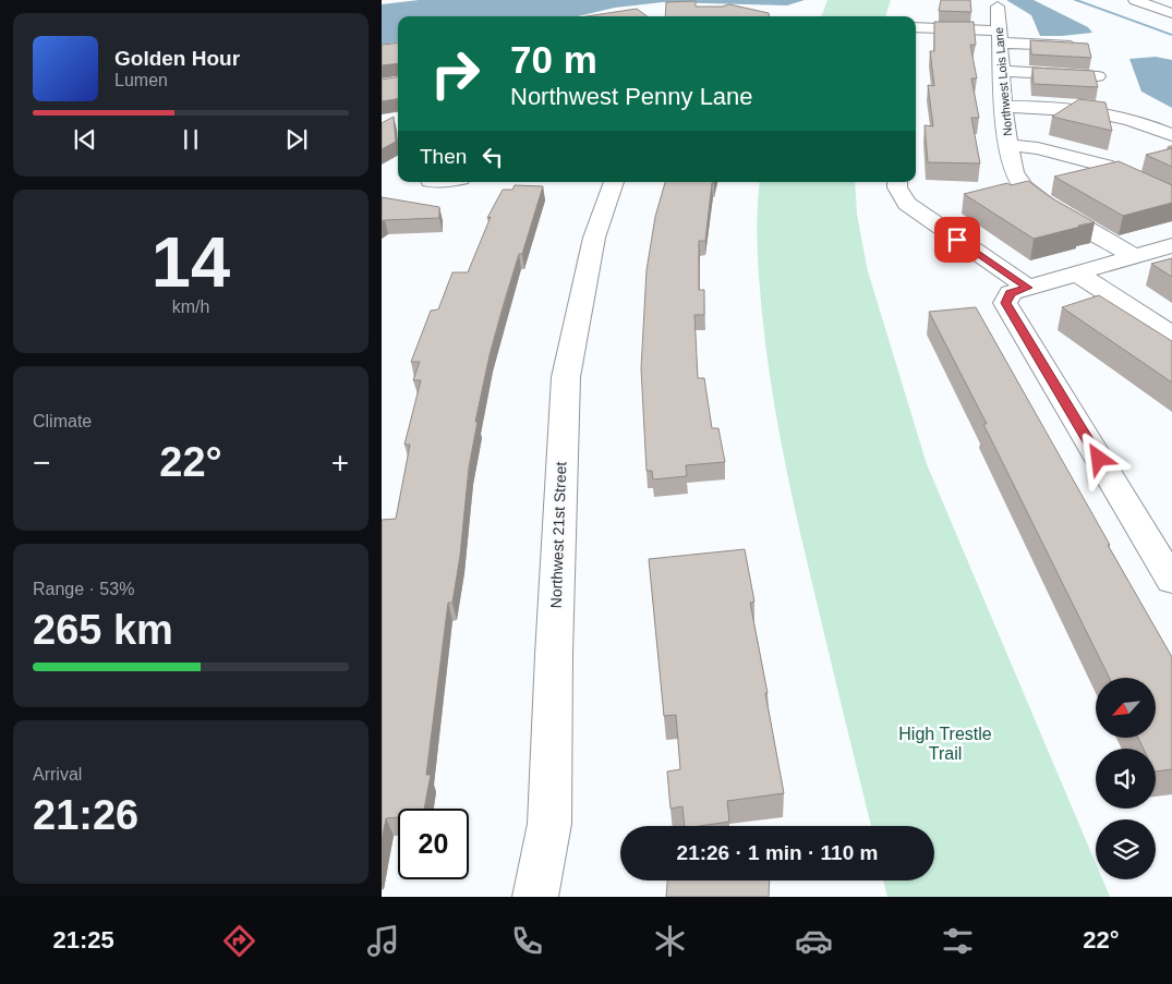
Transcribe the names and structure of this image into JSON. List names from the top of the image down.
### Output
{
  "streets": {
    "street": ["Northwest Lois Lane", "Northwest 21st Street"]
  },
  "parks": ["High Trestle Trail"],
  "north": "bottom left",
  "page": {
    "turn": ["70 m", "Northwest Penny Lane"],
    "song": ["Golden Hour", "Lumen"],
    "then": "Then",
    "tile": [
      ["14", "km/h"],
      "Climate",
      ["Range · 53%", "265 km"],
      ["Arrival", "21:26"]
    ],
    "heat": ["−", "22°", "+"],
    "limit": "20",
    "trip": "21:26 · 1 min · 110 m",
    "tabs": ["21:25", "22°"]
  }
}
